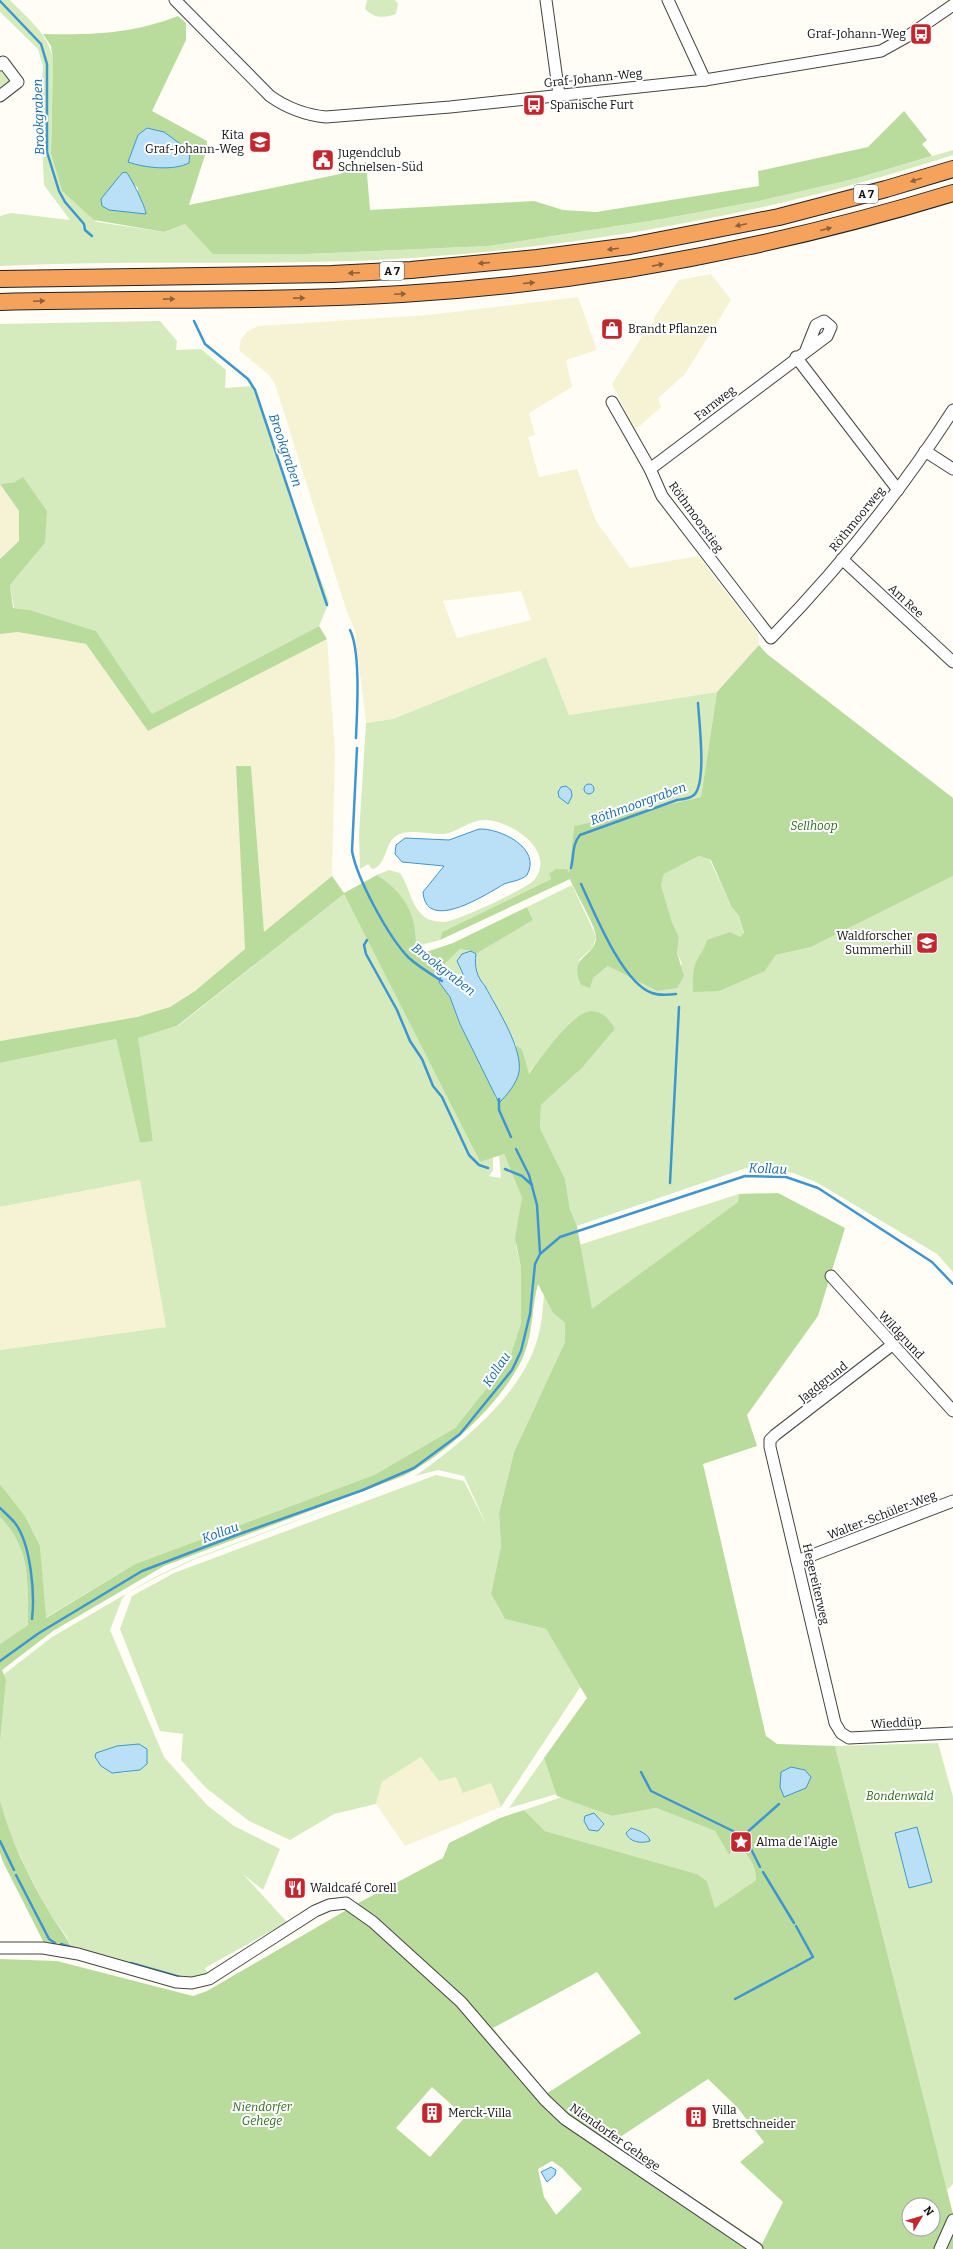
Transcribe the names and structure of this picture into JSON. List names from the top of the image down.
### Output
{
  "streets": {
    "highway": ["A 7"],
    "street": [
      "Graf-Johann-Weg",
      "Farnweg",
      "Röthmoorstieg",
      "Röthmoorweg",
      "Am Ree",
      "Wildgrund",
      "Jagdgrund",
      "Walter-Schüler-Weg",
      "Hegereiterweg",
      "Wieddüp",
      "Niendorfer Gehege"
    ]
  },
  "crossings": [
    ["Farnweg", "Röthmoorstieg"],
    ["Röthmoorstieg", "Röthmoorweg"],
    ["Röthmoorweg", "Am Ree"],
    ["Wildgrund", "Jagdgrund"],
    ["Jagdgrund", "Hegereiterweg"],
    ["Walter-Schüler-Weg", "Hegereiterweg"],
    ["Hegereiterweg", "Wieddüp"]
  ],
  "water": ["Brookgraben", "Röthmoorgraben", "Kollau"],
  "parks": ["Sellhoop", "Bondenwald", "Niendorfer Gehege"],
  "places": {
    "bus stop": ["Graf-Johann-Weg", "Spanische Furt"],
    "school or university": ["Kita Graf-Johann-Weg", "Waldforscher Summerhill"],
    "public building": ["Jugendclub Schnelsen-Süd"],
    "shop": ["Brandt Pflanzen"],
    "place": ["Alma de l'Aigle"],
    "restaurant": ["Waldcafé Corell"],
    "building": ["Merck-Villa", "Villa Brettschneider"]
  },
  "north": "top right"
}
